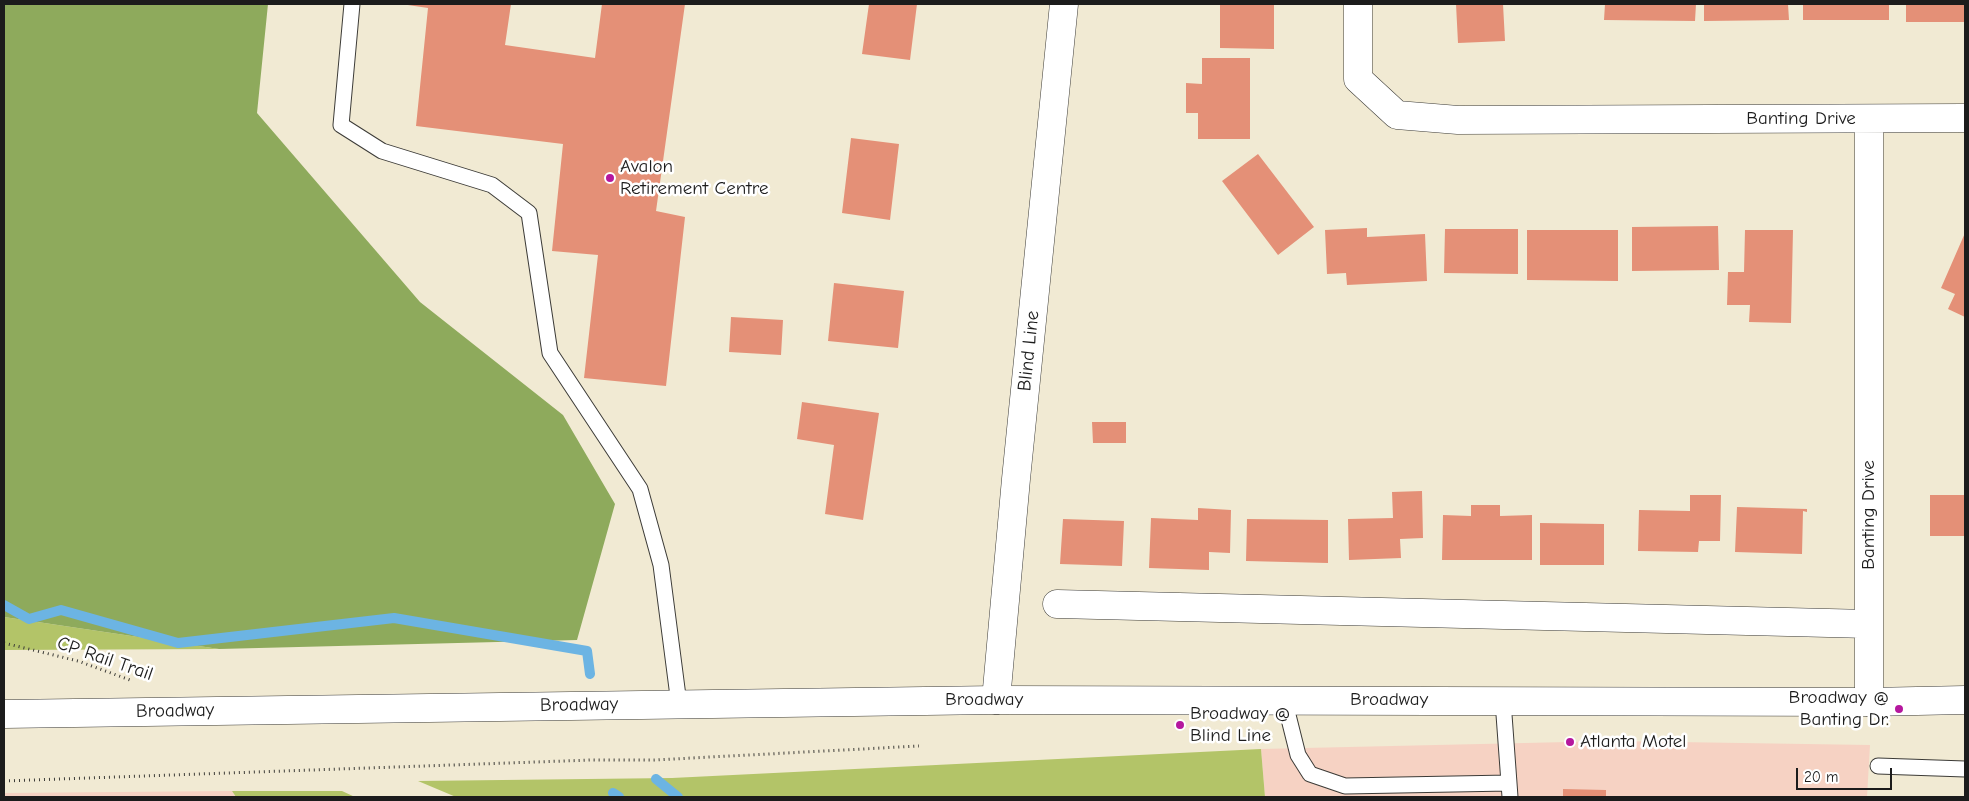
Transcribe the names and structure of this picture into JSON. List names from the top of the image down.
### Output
{
  "streets": {
    "street": ["Banting Drive", "Blind Line", "Broadway"],
    "path": ["CP Rail Trail"]
  },
  "crossings": [
    ["Banting Drive", "Broadway"],
    ["Blind Line", "Broadway"]
  ],
  "places": [
    "Avalon Retirement Centre",
    "Broadway @ Banting Dr.",
    "Broadway @ Blind Line",
    "Atlanta Motel"
  ],
  "scale_bar": "20 m"
}
